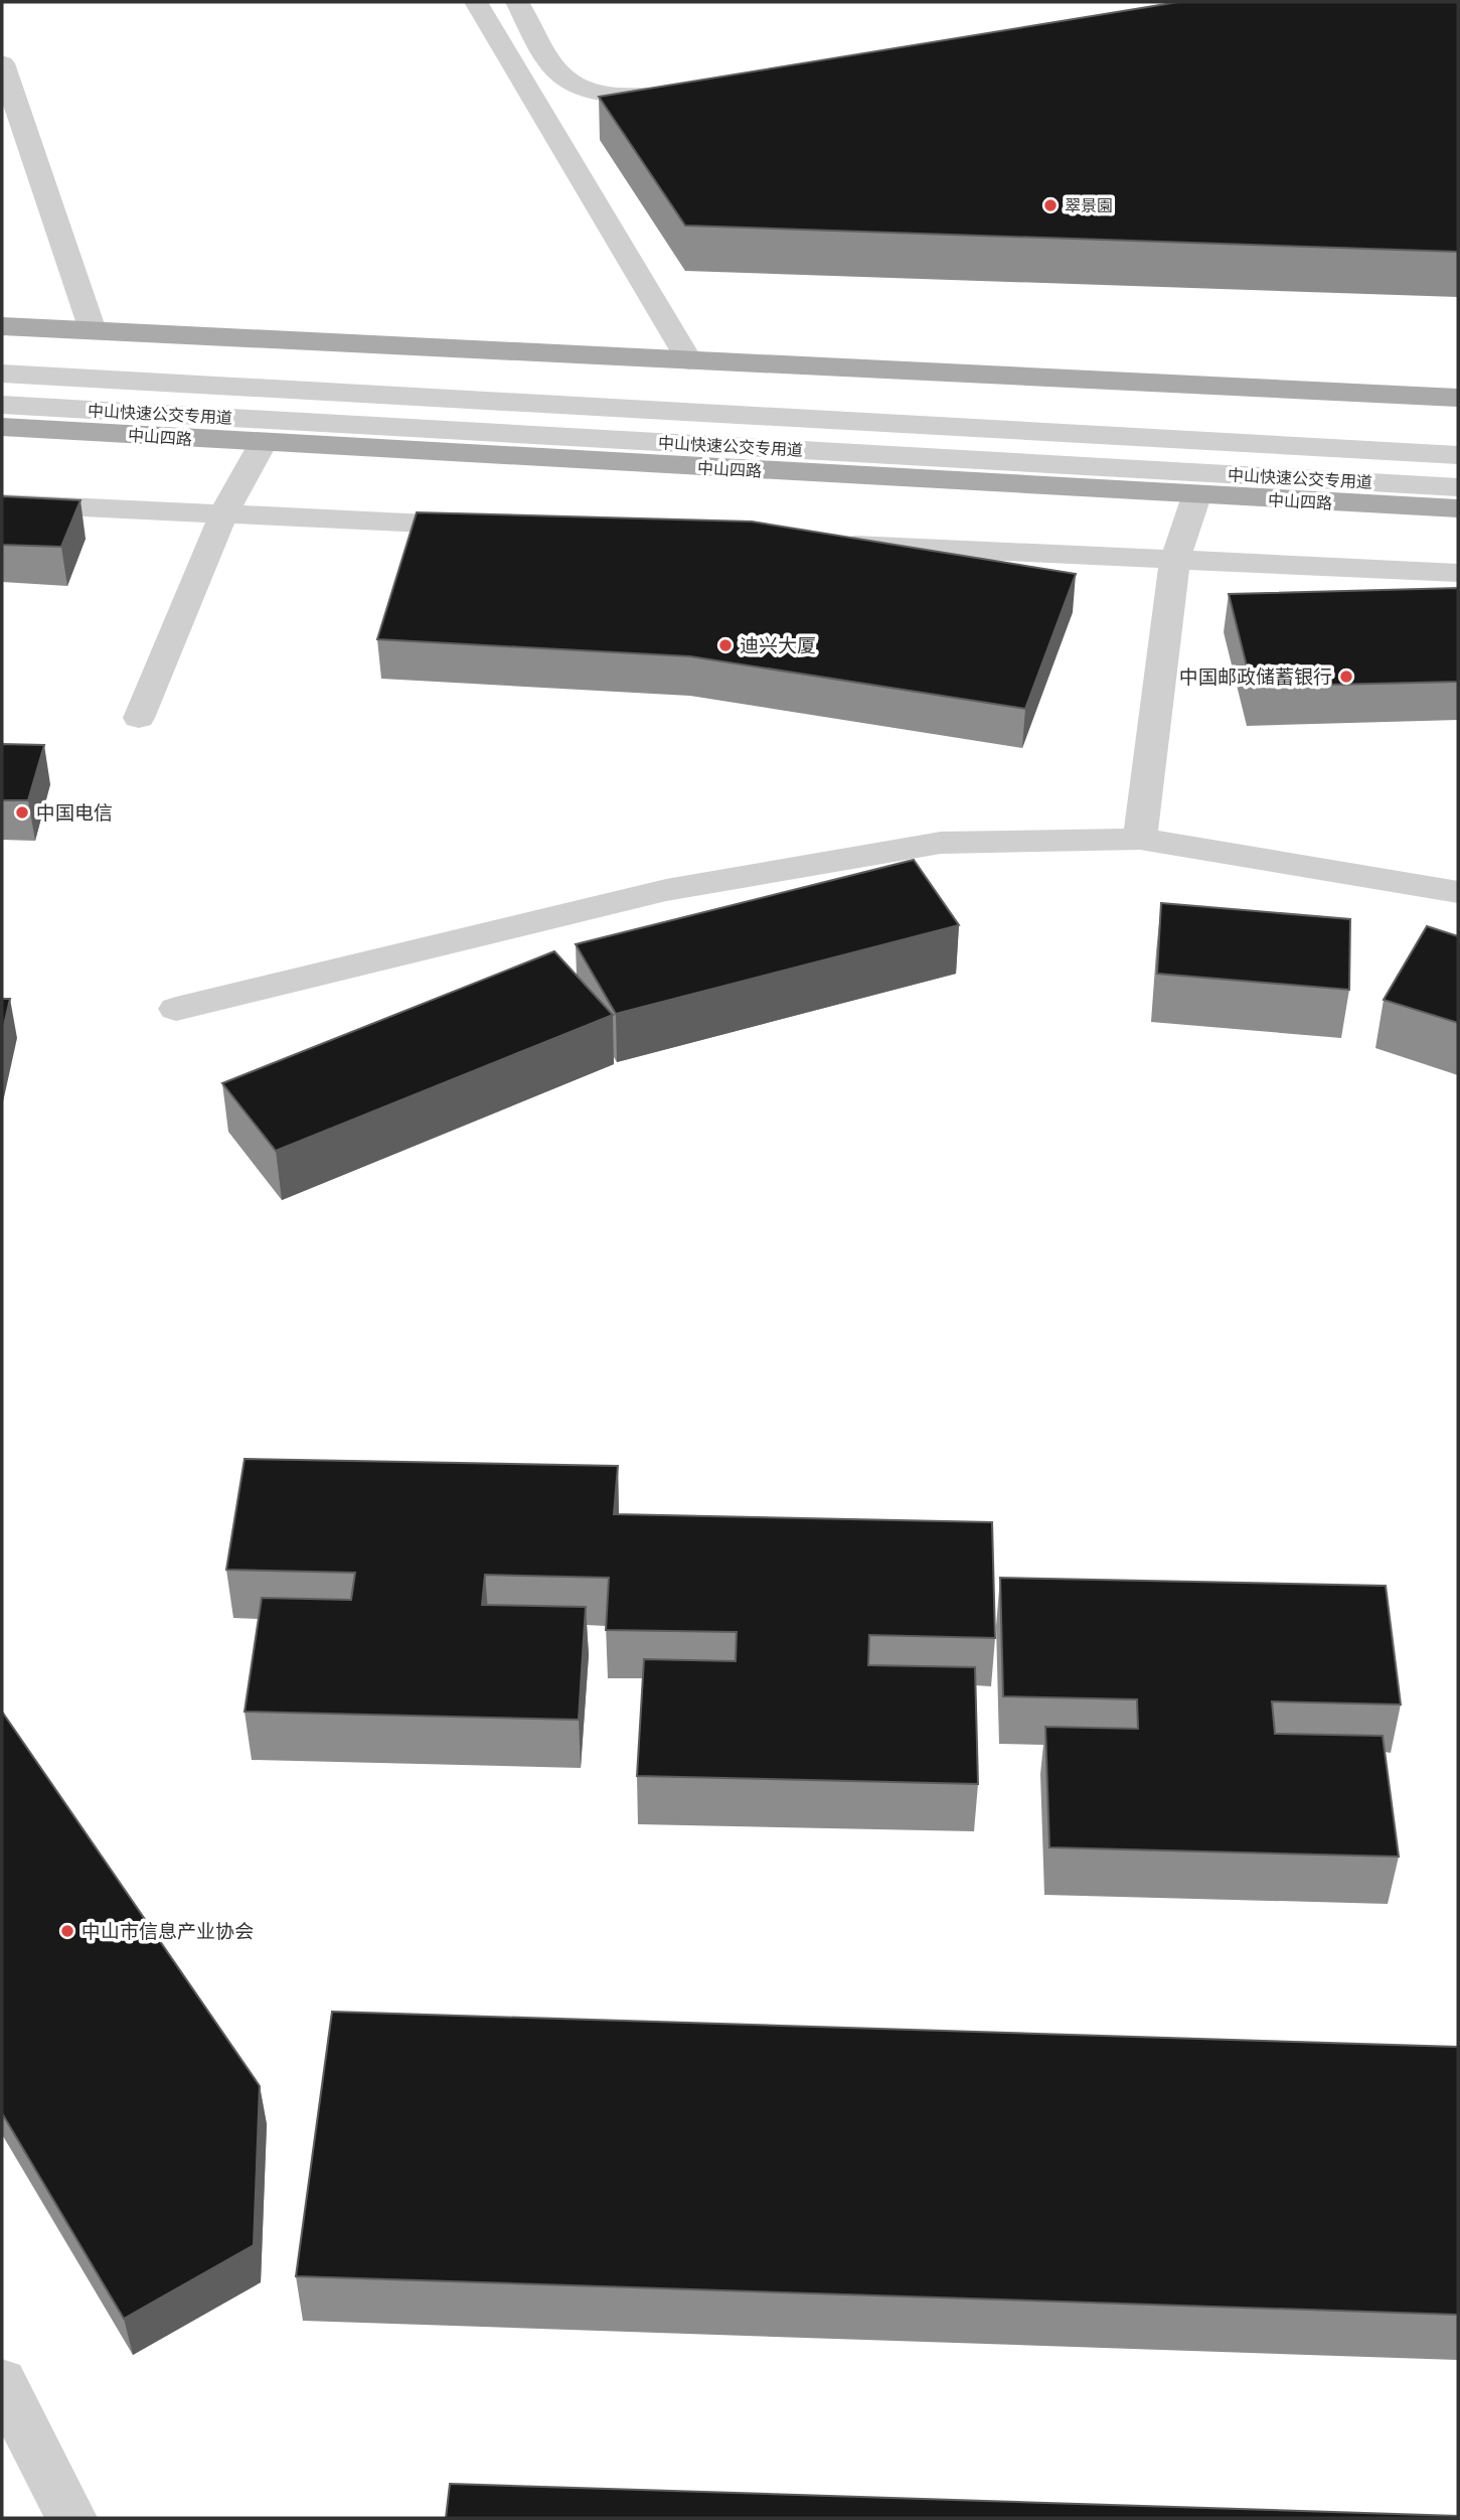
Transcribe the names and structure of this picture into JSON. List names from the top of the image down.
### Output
{
  "streets": {
    "main road": ["中山四路"],
    "street": ["中山快速公交专用道"]
  },
  "places": [
    "翠景園",
    "迪兴大厦",
    "中国邮政储蓄银行",
    "中国电信",
    "中山市信息产业协会"
  ]
}
